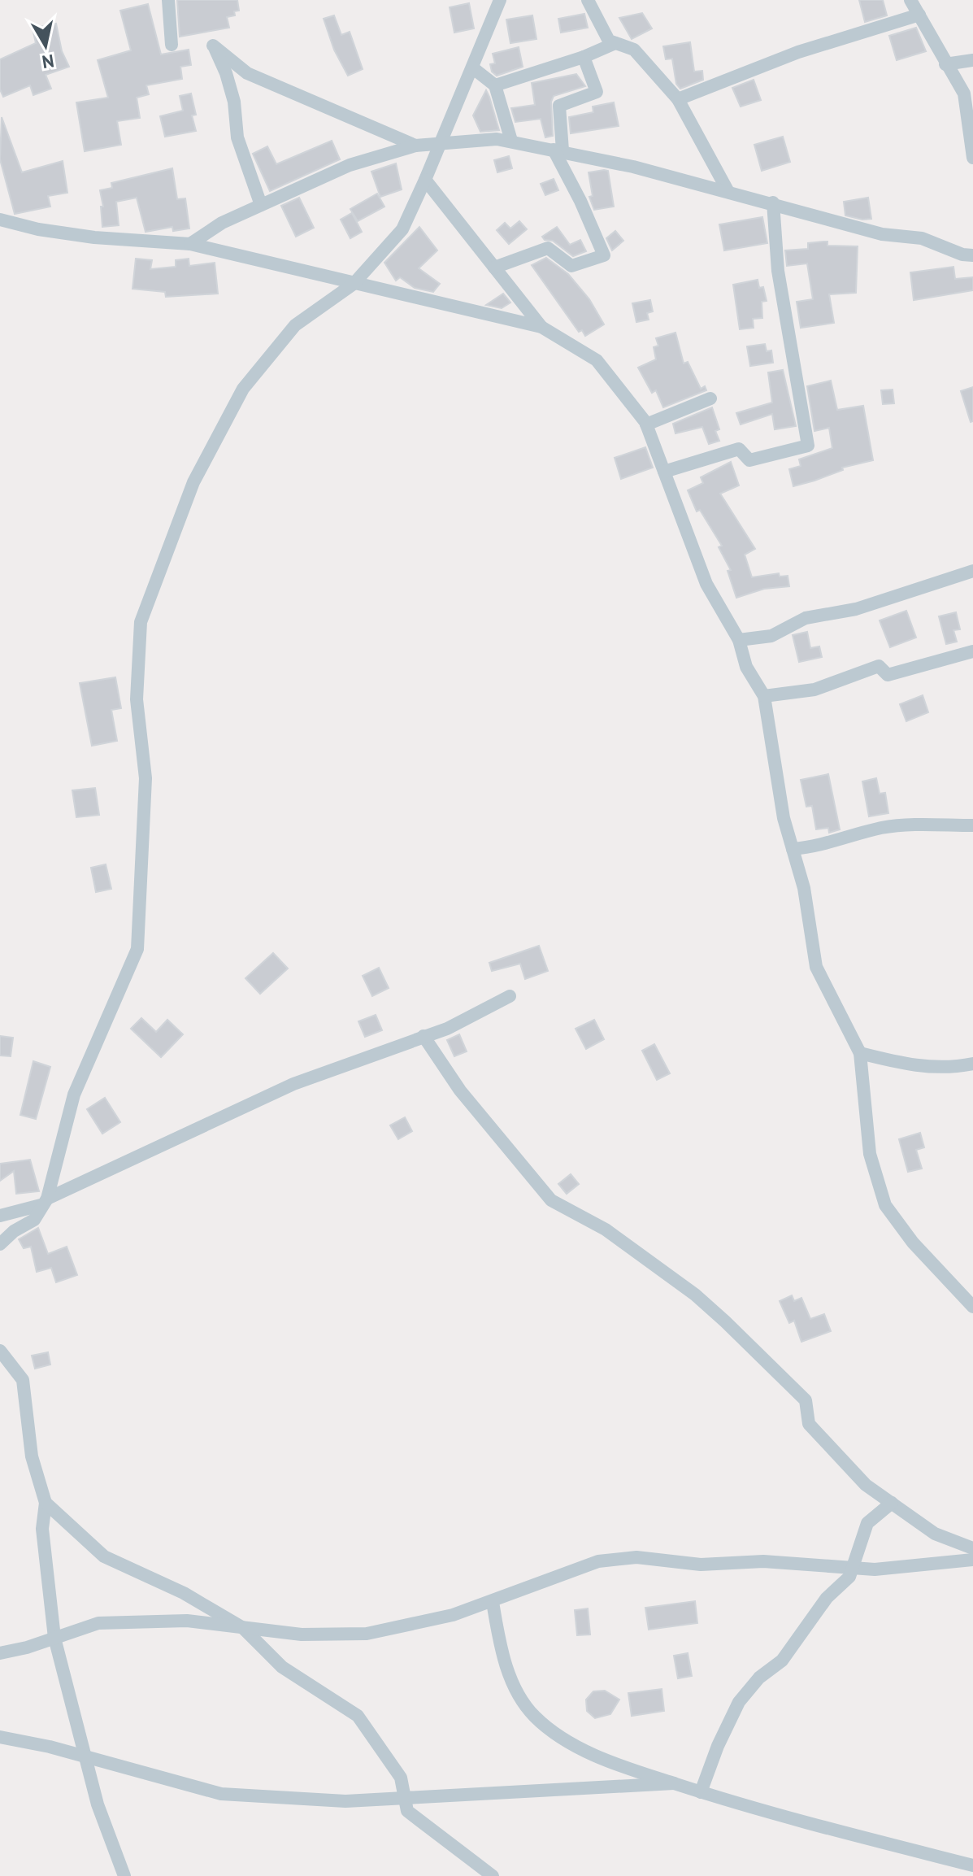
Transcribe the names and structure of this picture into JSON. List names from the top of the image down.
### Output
{
  "north": "bottom"
}
